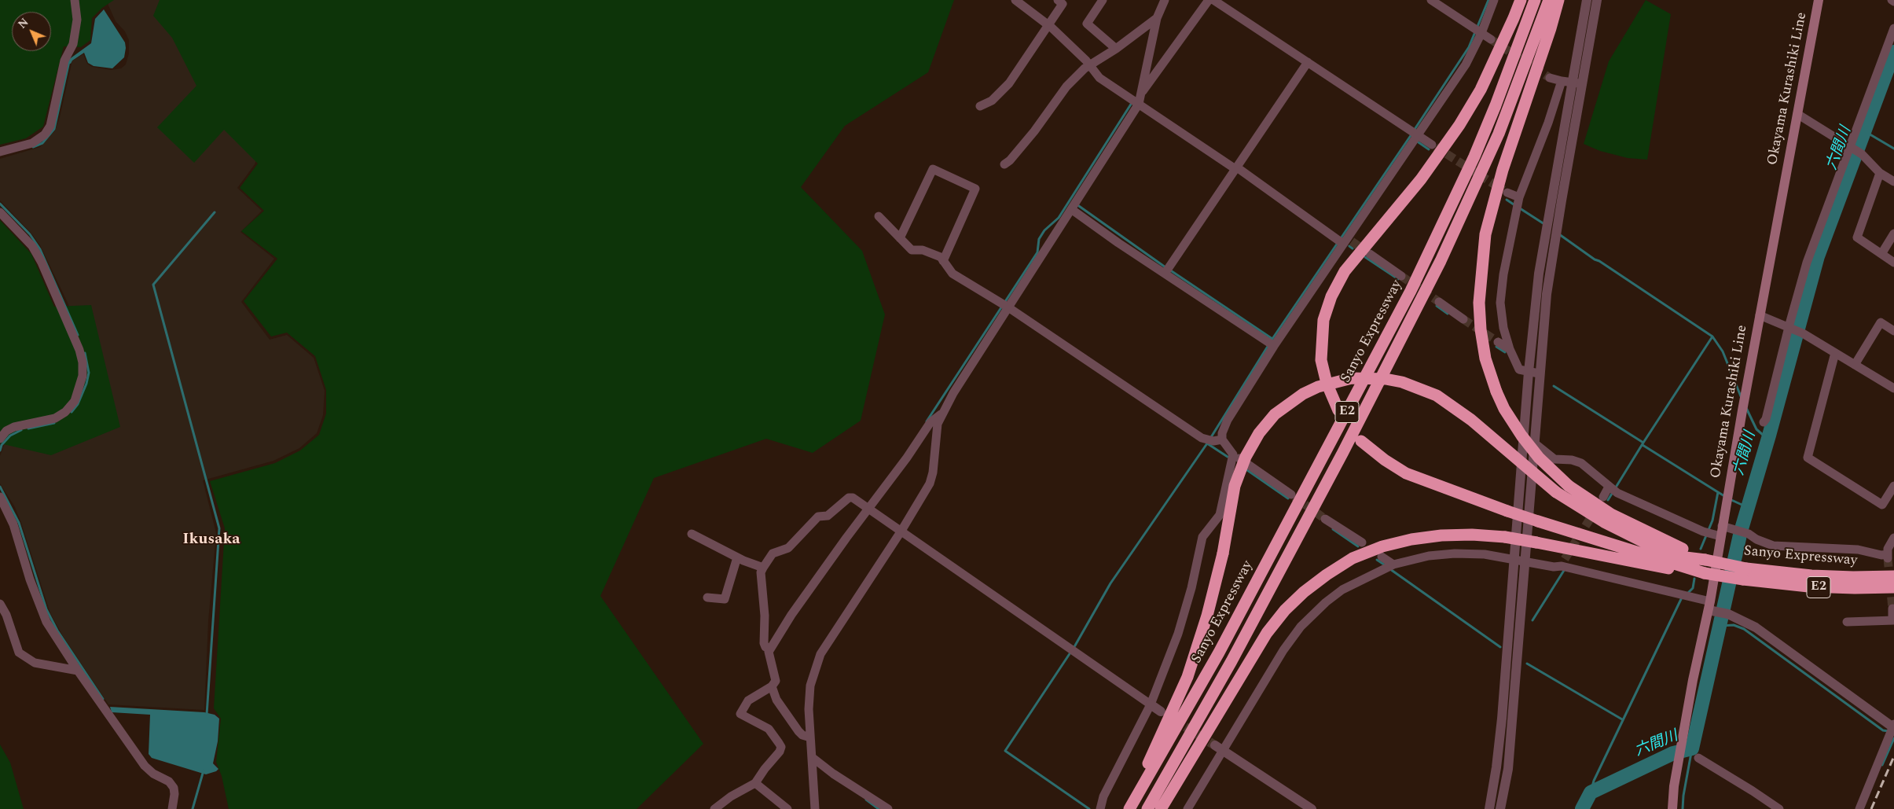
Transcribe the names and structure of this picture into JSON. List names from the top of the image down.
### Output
{
  "streets": {
    "highway": ["Sanyo Expressway", "E2"],
    "main road": ["Okayama Kurashiki Line"]
  },
  "districts": ["Ikusaka"],
  "water": ["六間川"],
  "north": "top left"
}
